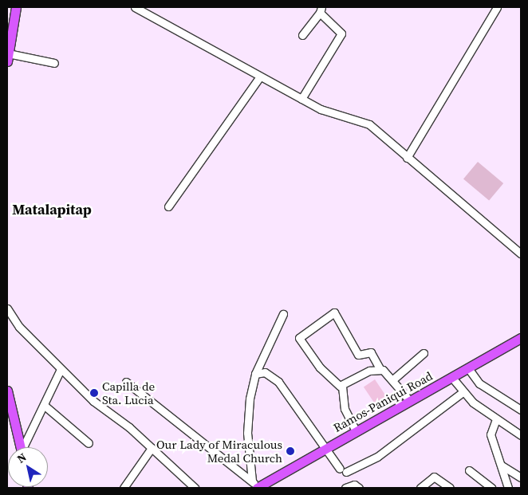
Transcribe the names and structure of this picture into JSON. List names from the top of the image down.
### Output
{
  "streets": {
    "main road": ["Ramos-Paniqui Road"]
  },
  "districts": ["Matalapitap"],
  "places": ["Capilla de Sta. Lucia", "Our Lady of Miraculous Medal Church"],
  "north": "top left"
}
